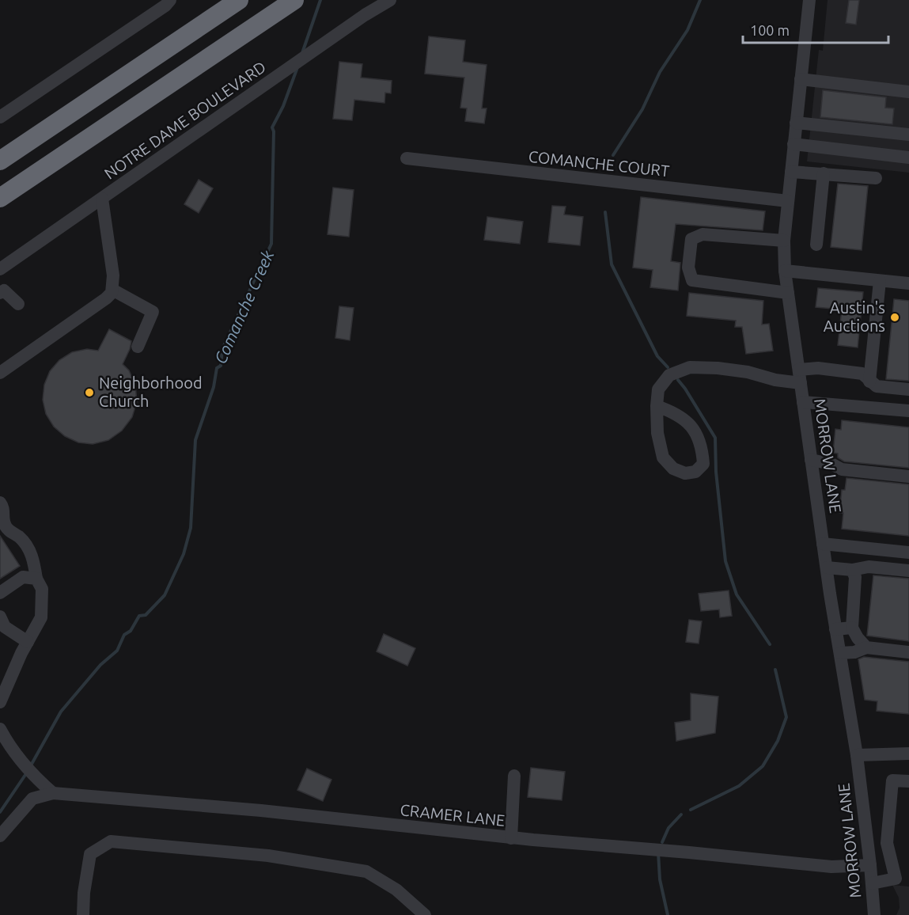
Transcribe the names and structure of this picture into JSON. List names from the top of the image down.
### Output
{
  "streets": {
    "street": [
      "NOTRE DAME BOULEVARD",
      "COMANCHE COURT",
      "MORROW LANE",
      "CRAMER LANE"
    ]
  },
  "crossings": [
    ["COMANCHE COURT", "MORROW LANE"],
    ["MORROW LANE", "CRAMER LANE"]
  ],
  "water": ["Comanche Creek"],
  "places": ["Austin's Auctions", "Neighborhood Church"],
  "scale_bar": "100 m"
}
